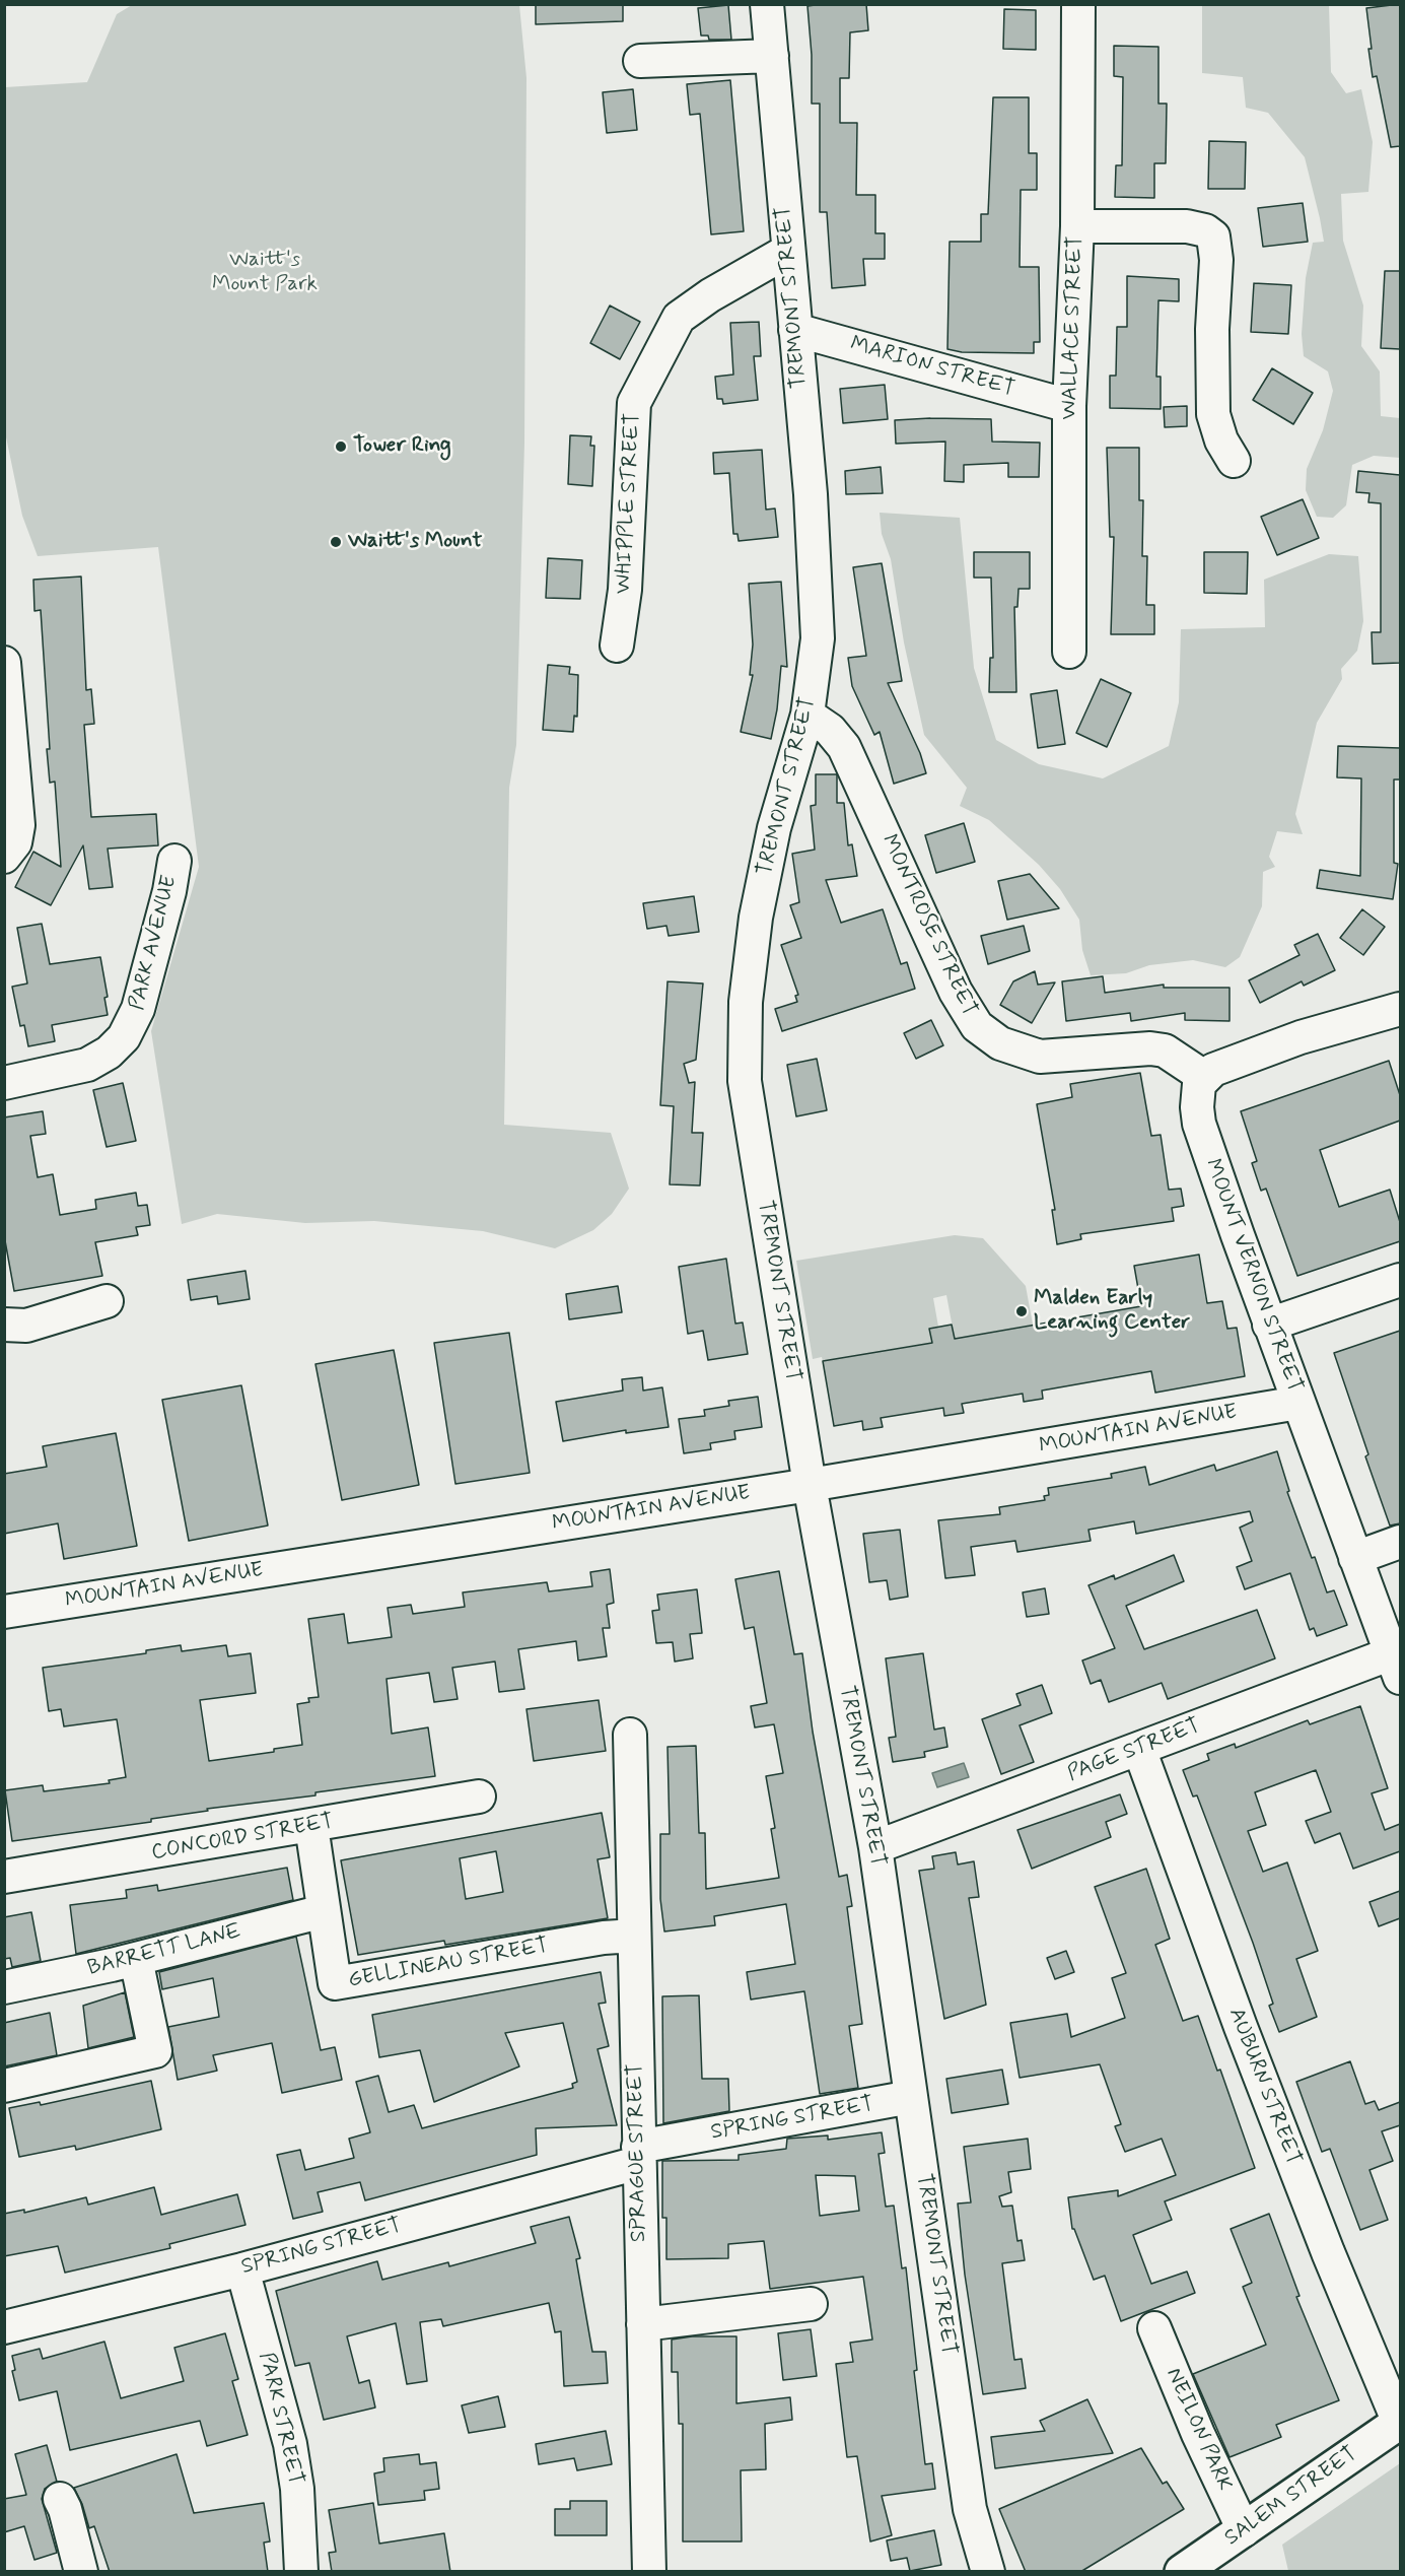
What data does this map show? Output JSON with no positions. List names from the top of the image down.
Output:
{
  "streets": {
    "main road": ["SALEM STREET"],
    "street": [
      "TREMONT STREET",
      "WALLACE STREET",
      "MARION STREET",
      "WHIPPLE STREET",
      "MONTROSE STREET",
      "PARK AVENUE",
      "MOUNT VERNON STREET",
      "MOUNTAIN AVENUE",
      "PAGE STREET",
      "CONCORD STREET",
      "BARRETT LANE",
      "GELLINEAU STREET",
      "AUBURN STREET",
      "SPRING STREET",
      "SPRAGUE STREET",
      "PARK STREET",
      "NEILON PARK"
    ]
  },
  "crossings": [
    ["TREMONT STREET", "MARION STREET"],
    ["TREMONT STREET", "WHIPPLE STREET"],
    ["TREMONT STREET", "MONTROSE STREET"],
    ["TREMONT STREET", "MOUNTAIN AVENUE"],
    ["TREMONT STREET", "PAGE STREET"],
    ["TREMONT STREET", "SPRING STREET"],
    ["WALLACE STREET", "MARION STREET"],
    ["MONTROSE STREET", "MOUNT VERNON STREET"],
    ["MOUNT VERNON STREET", "MOUNTAIN AVENUE"],
    ["MOUNT VERNON STREET", "PAGE STREET"],
    ["PAGE STREET", "AUBURN STREET"],
    ["BARRETT LANE", "GELLINEAU STREET"],
    ["GELLINEAU STREET", "SPRAGUE STREET"],
    ["AUBURN STREET", "SALEM STREET"],
    ["SPRING STREET", "SPRAGUE STREET"],
    ["SPRING STREET", "PARK STREET"],
    ["NEILON PARK", "SALEM STREET"]
  ],
  "parks": ["Waitt's Mount Park"],
  "places": ["Tower Ring", "Waitt's Mount", "Malden Early Learning Center"]
}
